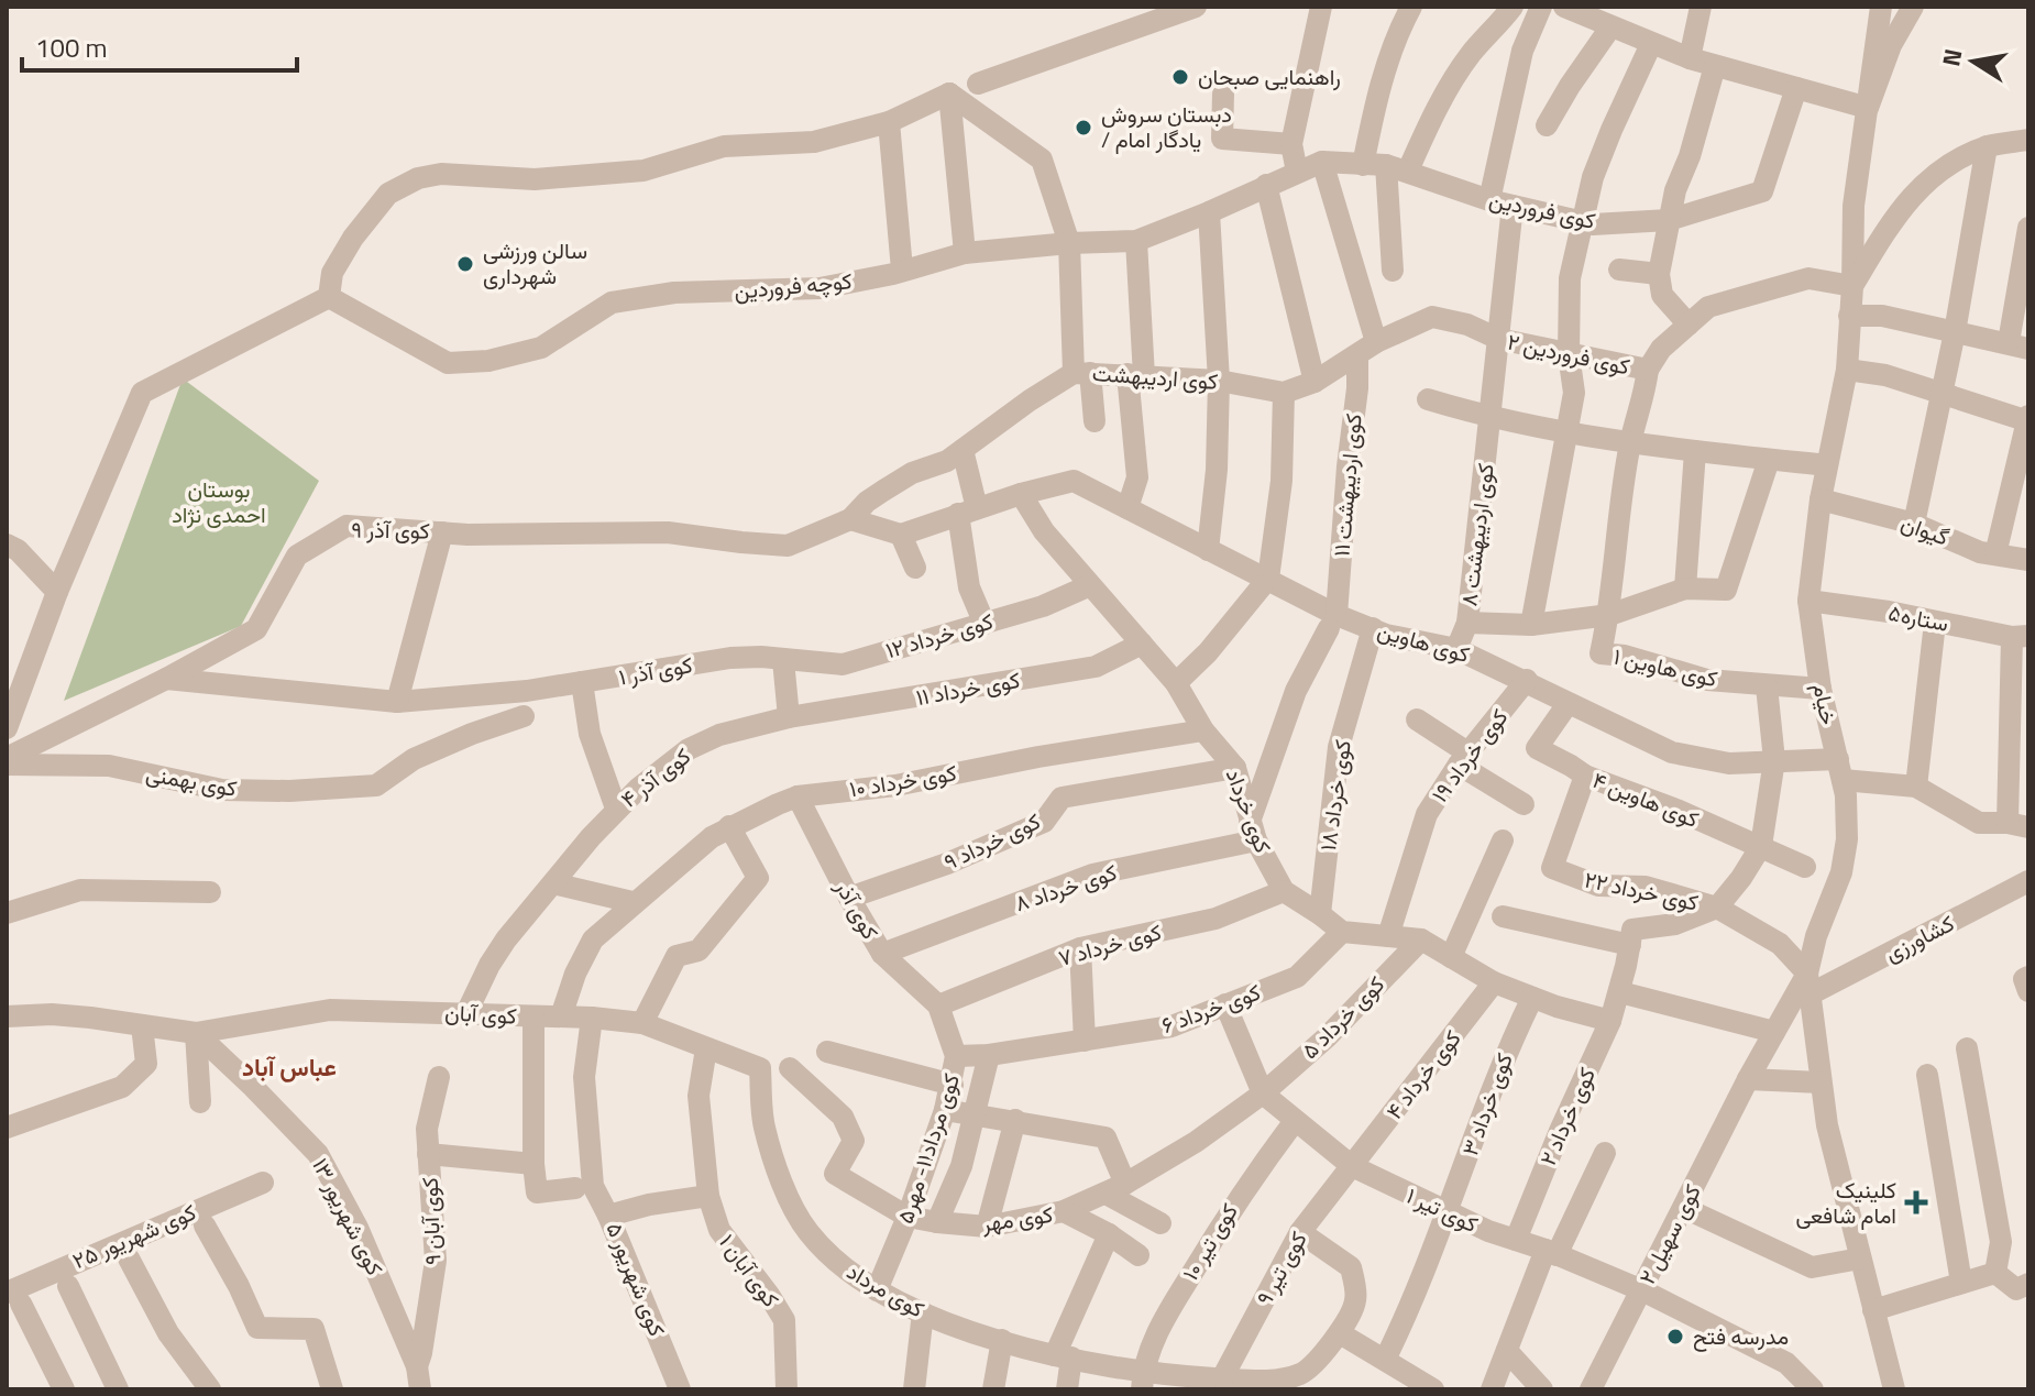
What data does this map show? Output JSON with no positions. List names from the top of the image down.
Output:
{
  "streets": {
    "street": [
      "کوی فروردین",
      "کوچه فروردین",
      "کوی فروردین ۲",
      "کوی اردیبهشت",
      "کوی اردیبهشت ۱۱",
      "کوی آذر ۹",
      "گیوان",
      "کوی اردیبهشت ۸",
      "ستاره۵",
      "کوی خرداد ۱۲",
      "کوی هاوین",
      "کوی هاوین ۱",
      "کوی آذر ۱",
      "کوی خرداد ۱۱",
      "خیام",
      "کوی خرداد ۱۹",
      "کوی آذر ۴",
      "کوی بهمنی",
      "کوی خرداد ۱۰",
      "کوی خرداد ۱۸",
      "کوی هاوین ۴",
      "کوی خرداد",
      "کوی خرداد ۹",
      "کوی خرداد ۸",
      "کوی خرداد ۲۲",
      "کوی آذر",
      "کشاورزی",
      "کوی خرداد ۷",
      "کوی خرداد ۶",
      "کوی آبان",
      "کوی خرداد ۵",
      "کوی خرداد ۴",
      "کوی خرداد ۳",
      "کوی خرداد ۲",
      "کوی مرداد۱۱- مهر۵",
      "کوی تیر ۱",
      "کوی شهریور ۱۳",
      "کوی مهر",
      "کوی آبان ۹",
      "کوی سهیل ۲",
      "کوی شهریور ۲۵",
      "کوی تیر ۱۰",
      "کوی تیر ۹",
      "کوی آبان ۱",
      "کوی شهریور ۵",
      "کوی مرداد"
    ]
  },
  "crossings": [
    ["کوی فروردین", "کوچه فروردین"],
    ["کوی فروردین", "کوی اردیبهشت ۱۱"],
    ["کوی فروردین", "کوی اردیبهشت ۸"],
    ["کوچه فروردین", "کوی اردیبهشت ۱۱"],
    ["کوی فروردین ۲", "کوی اردیبهشت ۱۱"],
    ["کوی فروردین ۲", "کوی اردیبهشت ۸"],
    ["کوی فروردین ۲", "خیام"],
    ["کوی اردیبهشت", "کوی آذر ۹"],
    ["کوی اردیبهشت ۱۱", "کوی هاوین"],
    ["کوی آذر ۹", "کوی آذر ۱"],
    ["گیوان", "خیام"],
    ["کوی اردیبهشت ۸", "کوی هاوین"],
    ["ستاره۵", "خیام"],
    ["کوی خرداد ۱۲", "کوی آذر ۱"],
    ["کوی خرداد ۱۲", "کوی خرداد"],
    ["کوی هاوین", "خیام"],
    ["کوی هاوین", "کوی خرداد ۱۹"],
    ["کوی هاوین", "کوی خرداد ۱۸"],
    ["کوی هاوین", "کوی هاوین ۴"],
    ["کوی هاوین", "کوی خرداد"],
    ["کوی هاوین ۱", "خیام"],
    ["کوی خرداد ۱۱", "کوی آذر ۴"],
    ["کوی خرداد ۱۱", "کوی خرداد"],
    ["خیام", "کوی خرداد ۲۲"],
    ["خیام", "کشاورزی"],
    ["خیام", "کوی سهیل ۲"],
    ["کوی آذر ۴", "کوی آبان"],
    ["کوی خرداد ۱۰", "کوی خرداد"],
    ["کوی خرداد ۱۰", "کوی آذر"],
    ["کوی خرداد ۱۰", "کوی آبان"],
    ["کوی خرداد ۱۸", "کوی خرداد"],
    ["کوی هاوین ۴", "کوی خرداد ۲۲"],
    ["کوی خرداد", "کوی خرداد ۹"],
    ["کوی خرداد", "کوی خرداد ۸"],
    ["کوی خرداد", "کوی خرداد ۷"],
    ["کوی خرداد", "کوی خرداد ۶"],
    ["کوی خرداد ۹", "کوی آذر"],
    ["کوی خرداد ۸", "کوی آذر"],
    ["کوی خرداد ۲۲", "کشاورزی"],
    ["کوی خرداد ۲۲", "کوی سهیل ۲"],
    ["کوی آذر", "کوی خرداد ۷"],
    ["کوی آذر", "کوی مرداد۱۱- مهر۵"],
    ["کشاورزی", "کوی سهیل ۲"],
    ["کوی خرداد ۷", "کوی مرداد۱۱- مهر۵"],
    ["کوی خرداد ۶", "کوی مرداد۱۱- مهر۵"],
    ["کوی آبان", "کوی شهریور ۱۳"],
    ["کوی آبان", "کوی آبان ۱"],
    ["کوی آبان", "کوی مرداد"],
    ["کوی خرداد ۵", "کوی تیر ۱"],
    ["کوی خرداد ۵", "کوی مهر"],
    ["کوی خرداد ۴", "کوی تیر ۱"],
    ["کوی خرداد ۴", "کوی تیر ۹"],
    ["کوی خرداد ۳", "کوی تیر ۱"],
    ["کوی خرداد ۲", "کوی تیر ۱"],
    ["کوی مرداد۱۱- مهر۵", "کوی مهر"],
    ["کوی مرداد۱۱- مهر۵", "کوی مرداد"],
    ["کوی تیر ۱", "کوی مهر"],
    ["کوی تیر ۱", "کوی سهیل ۲"],
    ["کوی تیر ۱", "کوی تیر ۱۰"],
    ["کوی تیر ۱", "کوی تیر ۹"],
    ["کوی شهریور ۱۳", "کوی آبان ۹"],
    ["کوی تیر ۱۰", "کوی مرداد"],
    ["کوی تیر ۹", "کوی مرداد"],
    ["کوی آبان ۱", "کوی شهریور ۵"]
  ],
  "districts": ["عباس آباد"],
  "parks": ["بوستان احمدی نژاد"],
  "places": {
    "other": [
      "راهنمایی صبحان",
      "دبستان سروش / یادگار امام",
      "سالن ورزشی شهرداری",
      "مدرسه فتح"
    ],
    "health": ["کلینیک امام شافعی"]
  },
  "scale_bar": "100 m",
  "north": "left"
}
